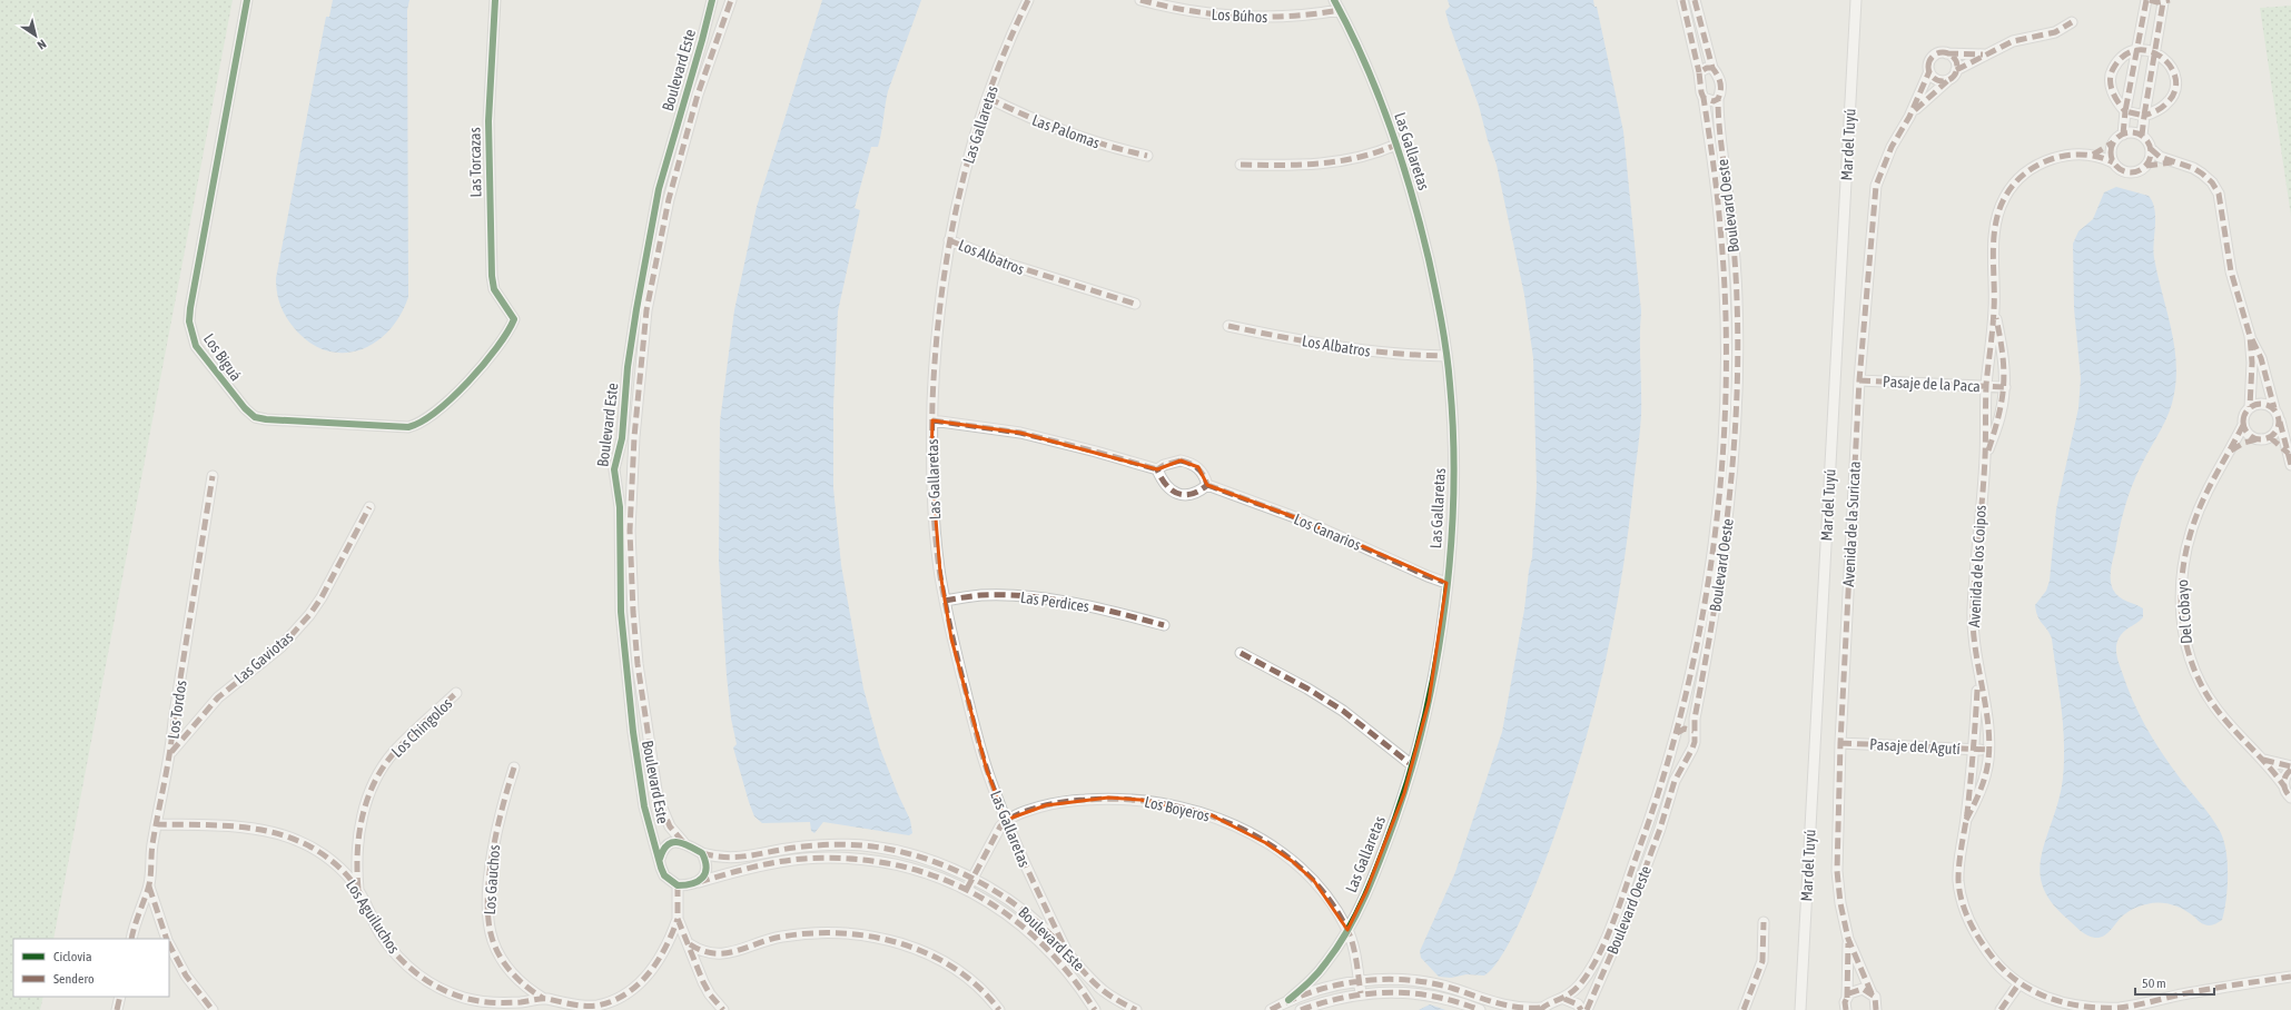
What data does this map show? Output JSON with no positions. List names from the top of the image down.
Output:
{
  "streets": {
    "street": [
      "Los Búhos",
      "Boulevard Este",
      "Las Gallaretas",
      "Las Palomas",
      "Mar del Tuyú",
      "Las Torcazas",
      "Boulevard Oeste",
      "Los Albatros",
      "Los Biguá",
      "Pasaje de la Paca",
      "Avenida de la Suricata",
      "Los Canarios",
      "Avenida de los Coipos",
      "Las Perdices",
      "Del Cobayo",
      "Las Gaviotas",
      "Los Tordos",
      "Los Chingolos",
      "Pasaje del Agutí",
      "Los Boyeros",
      "Los Gauchos",
      "Los Aguiluchos"
    ]
  },
  "crossings": [
    ["Los Búhos", "Las Gallaretas"],
    ["Boulevard Este", "Las Gallaretas"],
    ["Las Gallaretas", "Las Palomas"],
    ["Las Gallaretas", "Los Albatros"],
    ["Las Gallaretas", "Los Canarios"],
    ["Las Gallaretas", "Las Perdices"],
    ["Las Gallaretas", "Los Boyeros"],
    ["Las Torcazas", "Los Biguá"],
    ["Pasaje de la Paca", "Avenida de la Suricata"],
    ["Pasaje de la Paca", "Avenida de los Coipos"],
    ["Avenida de la Suricata", "Pasaje del Agutí"],
    ["Avenida de los Coipos", "Pasaje del Agutí"],
    ["Las Gaviotas", "Los Tordos"],
    ["Los Tordos", "Los Aguiluchos"],
    ["Los Chingolos", "Los Aguiluchos"],
    ["Los Gauchos", "Los Aguiluchos"]
  ],
  "legend": ["Ciclovía", "Sendero"],
  "scale_bar": "50 m",
  "north": "bottom right"
}
